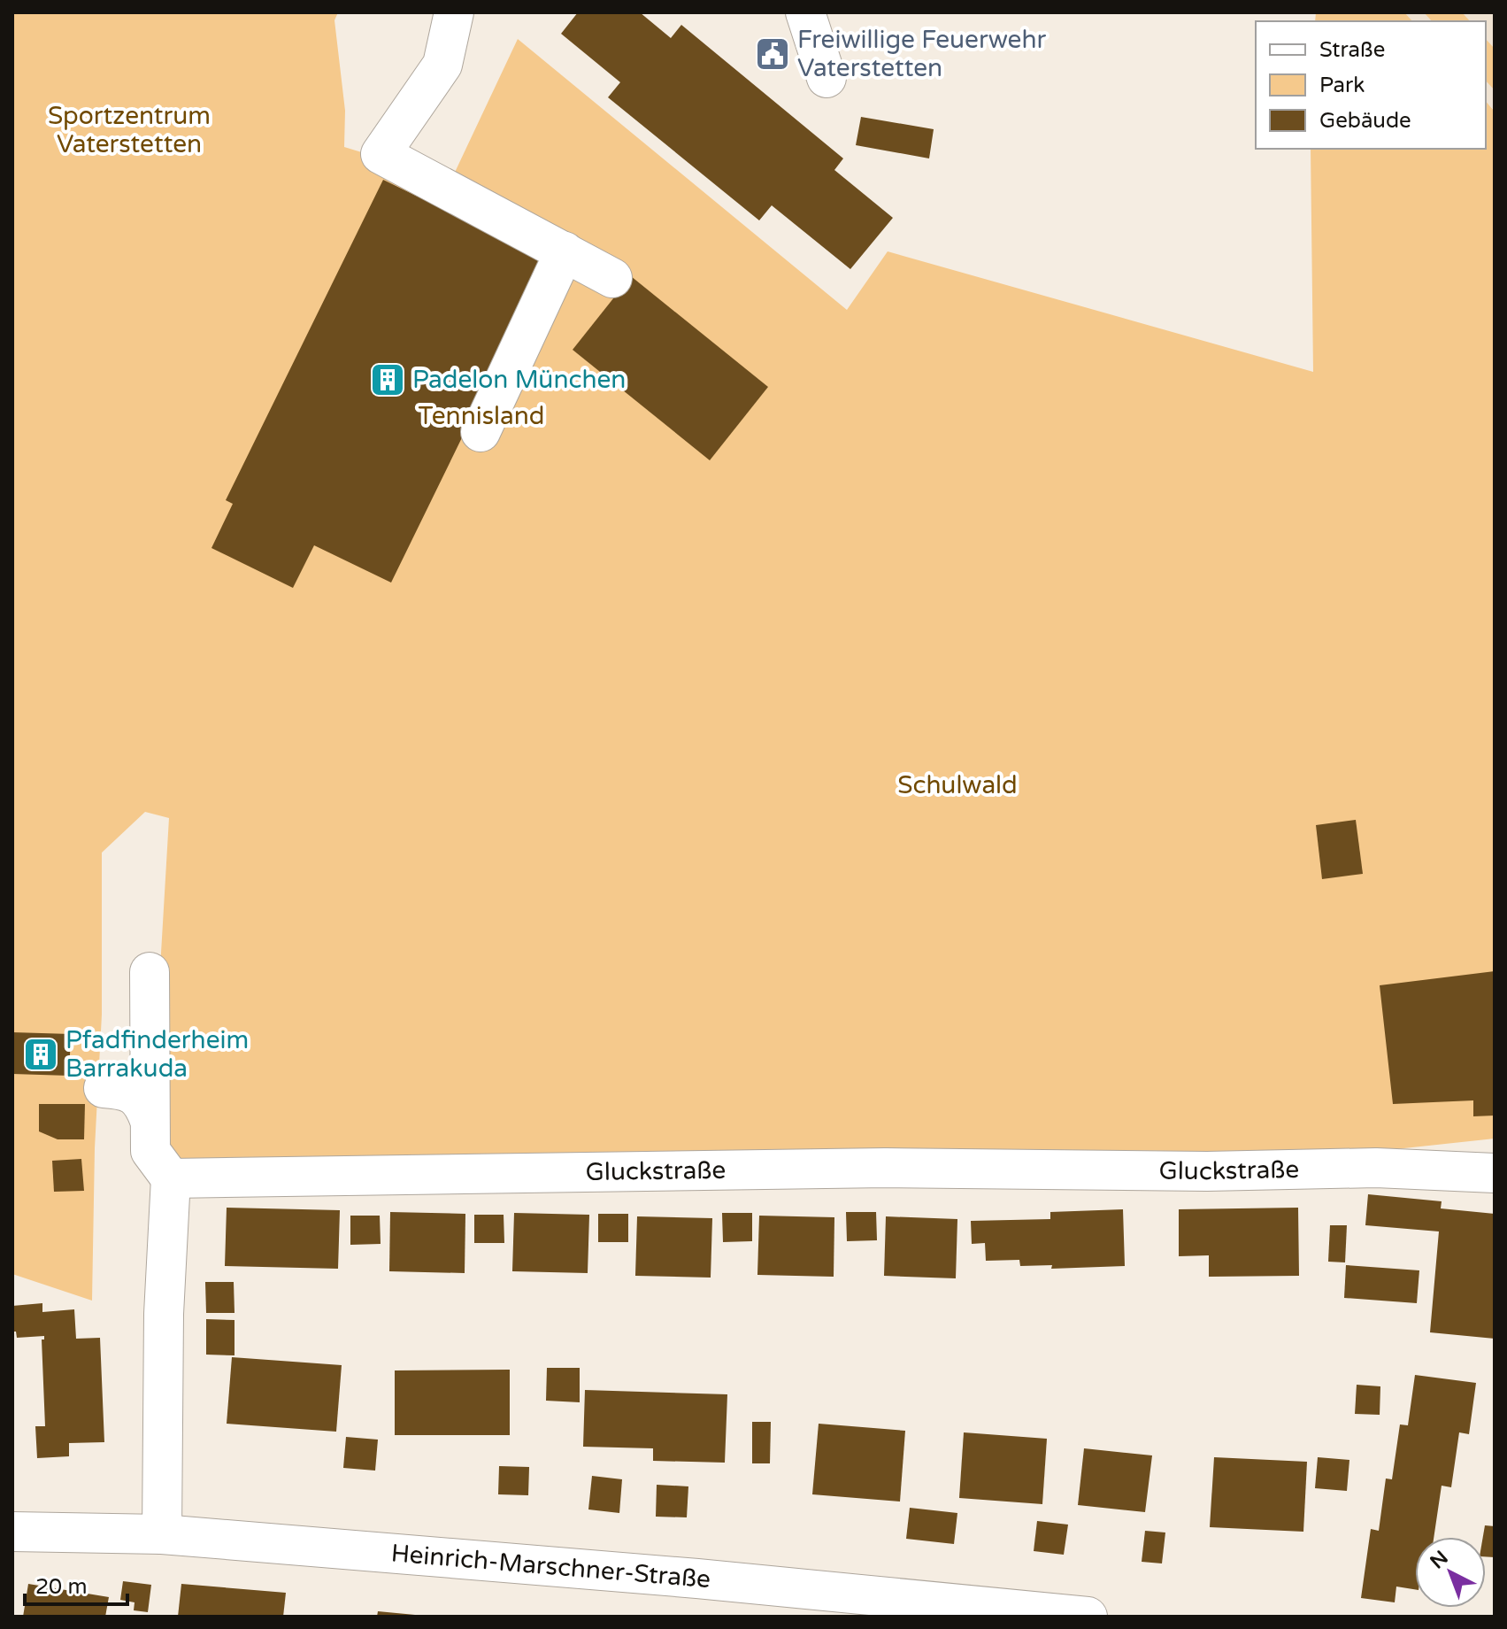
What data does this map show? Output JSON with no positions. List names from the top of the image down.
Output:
{
  "streets": {
    "street": ["Gluckstraße", "Heinrich-Marschner-Straße"]
  },
  "parks": ["Sportzentrum Vaterstetten", "Tennisland", "Schulwald"],
  "places": {
    "public building": ["Freiwillige Feuerwehr Vaterstetten"],
    "building": ["Padelon München", "Pfadfinderheim Barrakuda"]
  },
  "legend": ["Straße", "Park", "Gebäude"],
  "scale_bar": "20 m",
  "north": "top left"
}
